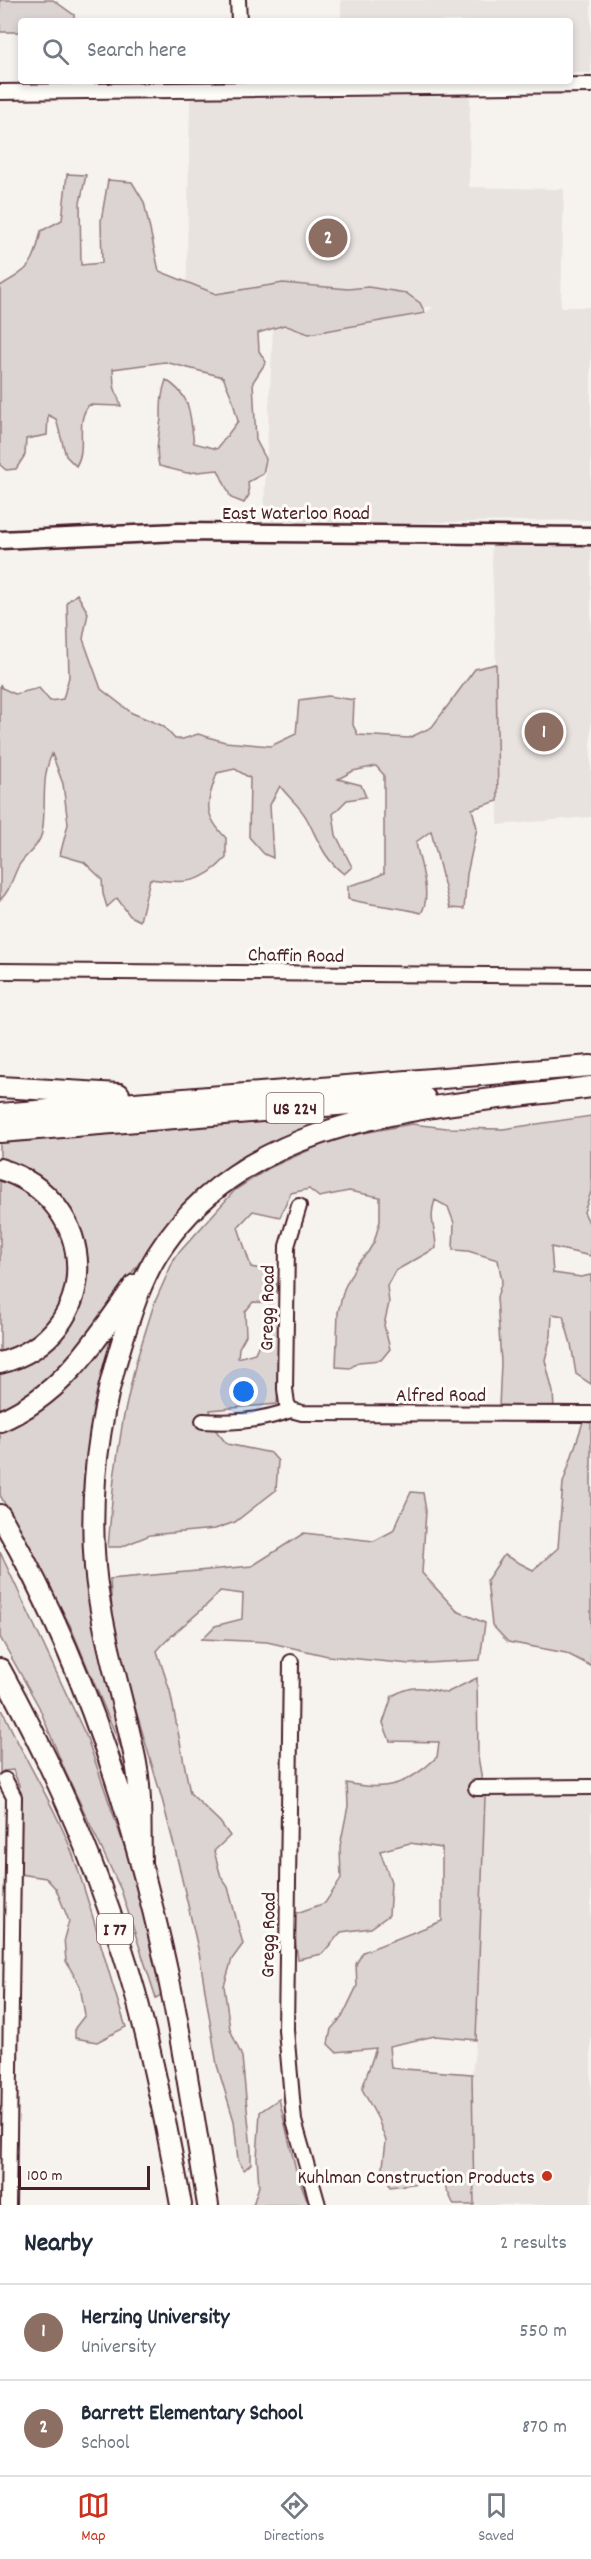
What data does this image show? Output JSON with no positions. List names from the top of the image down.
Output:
{
  "streets": {
    "highway": ["US 224", "I 77"],
    "main road": ["East Waterloo Road"],
    "street": ["Chaffin Road", "Gregg Road", "Alfred Road"]
  },
  "crossings": [
    ["Gregg Road", "Alfred Road"]
  ],
  "places": ["Kuhlman Construction Products"],
  "scale_bar": "100 m",
  "page": {
    "search": "Search here",
    "pins": ["2", "1"],
    "scale": "100 m",
    "heading": ["Nearby", "2 results"],
    "list": [
      {
        "mark": "1",
        "name": "Herzing University",
        "note": "University",
        "value": "550 m"
      },
      {
        "mark": "2",
        "name": "Barrett Elementary School",
        "note": "School",
        "value": "870 m"
      }
    ],
    "nav": ["Map", "Directions", "Saved"]
  }
}
